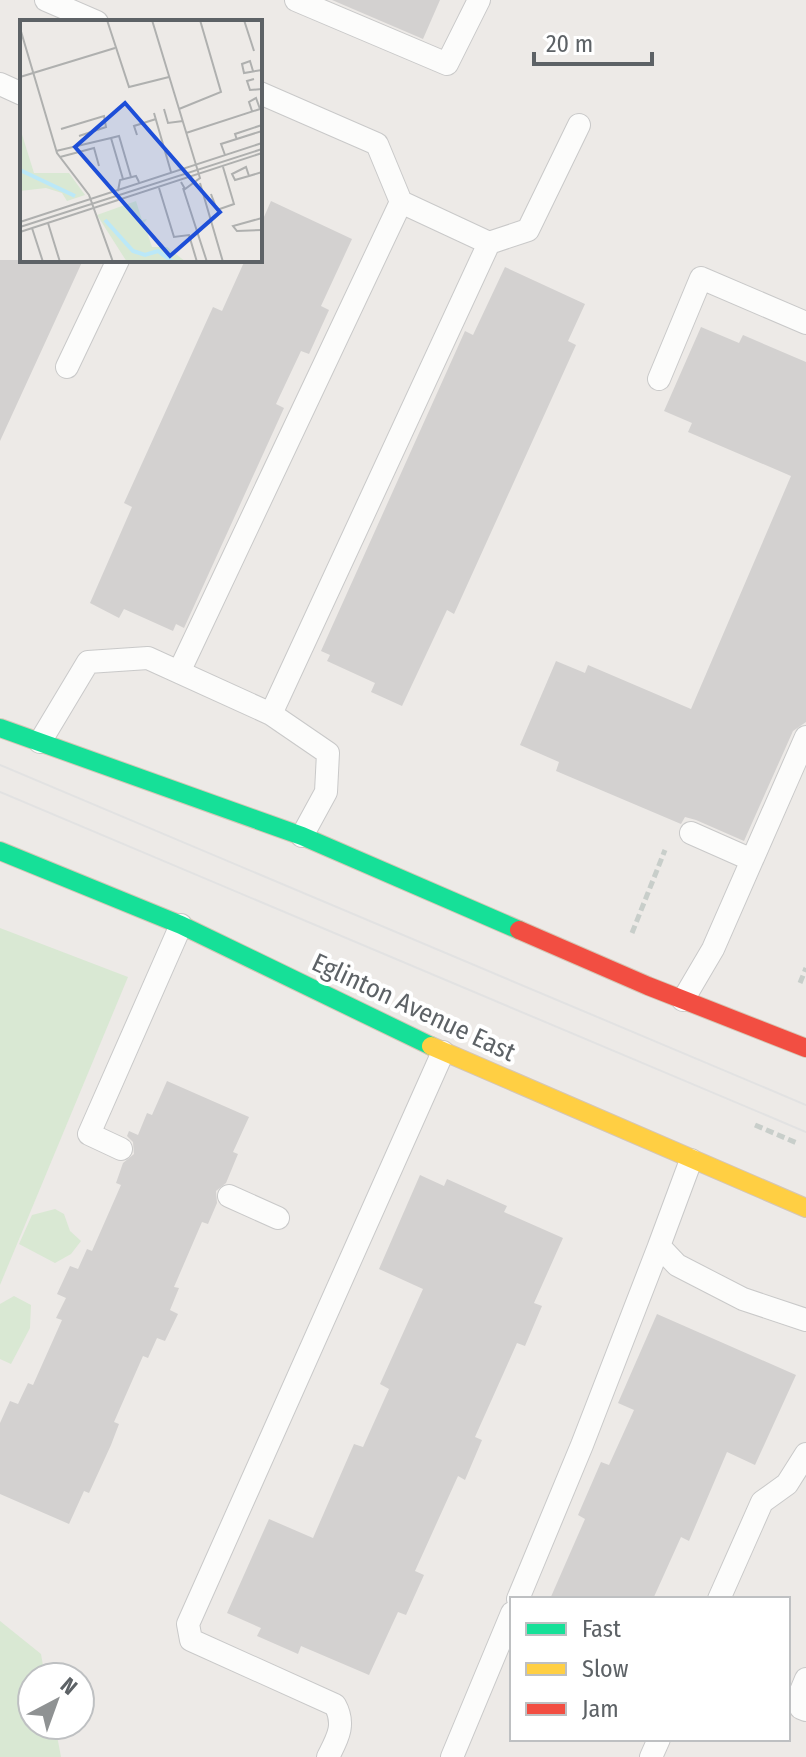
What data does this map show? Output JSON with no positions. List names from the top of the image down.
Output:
{
  "streets": {
    "main road": ["Eglinton Avenue East"]
  },
  "legend": ["Fast", "Slow", "Jam"],
  "scale_bar": "20 m",
  "north": "top right"
}
